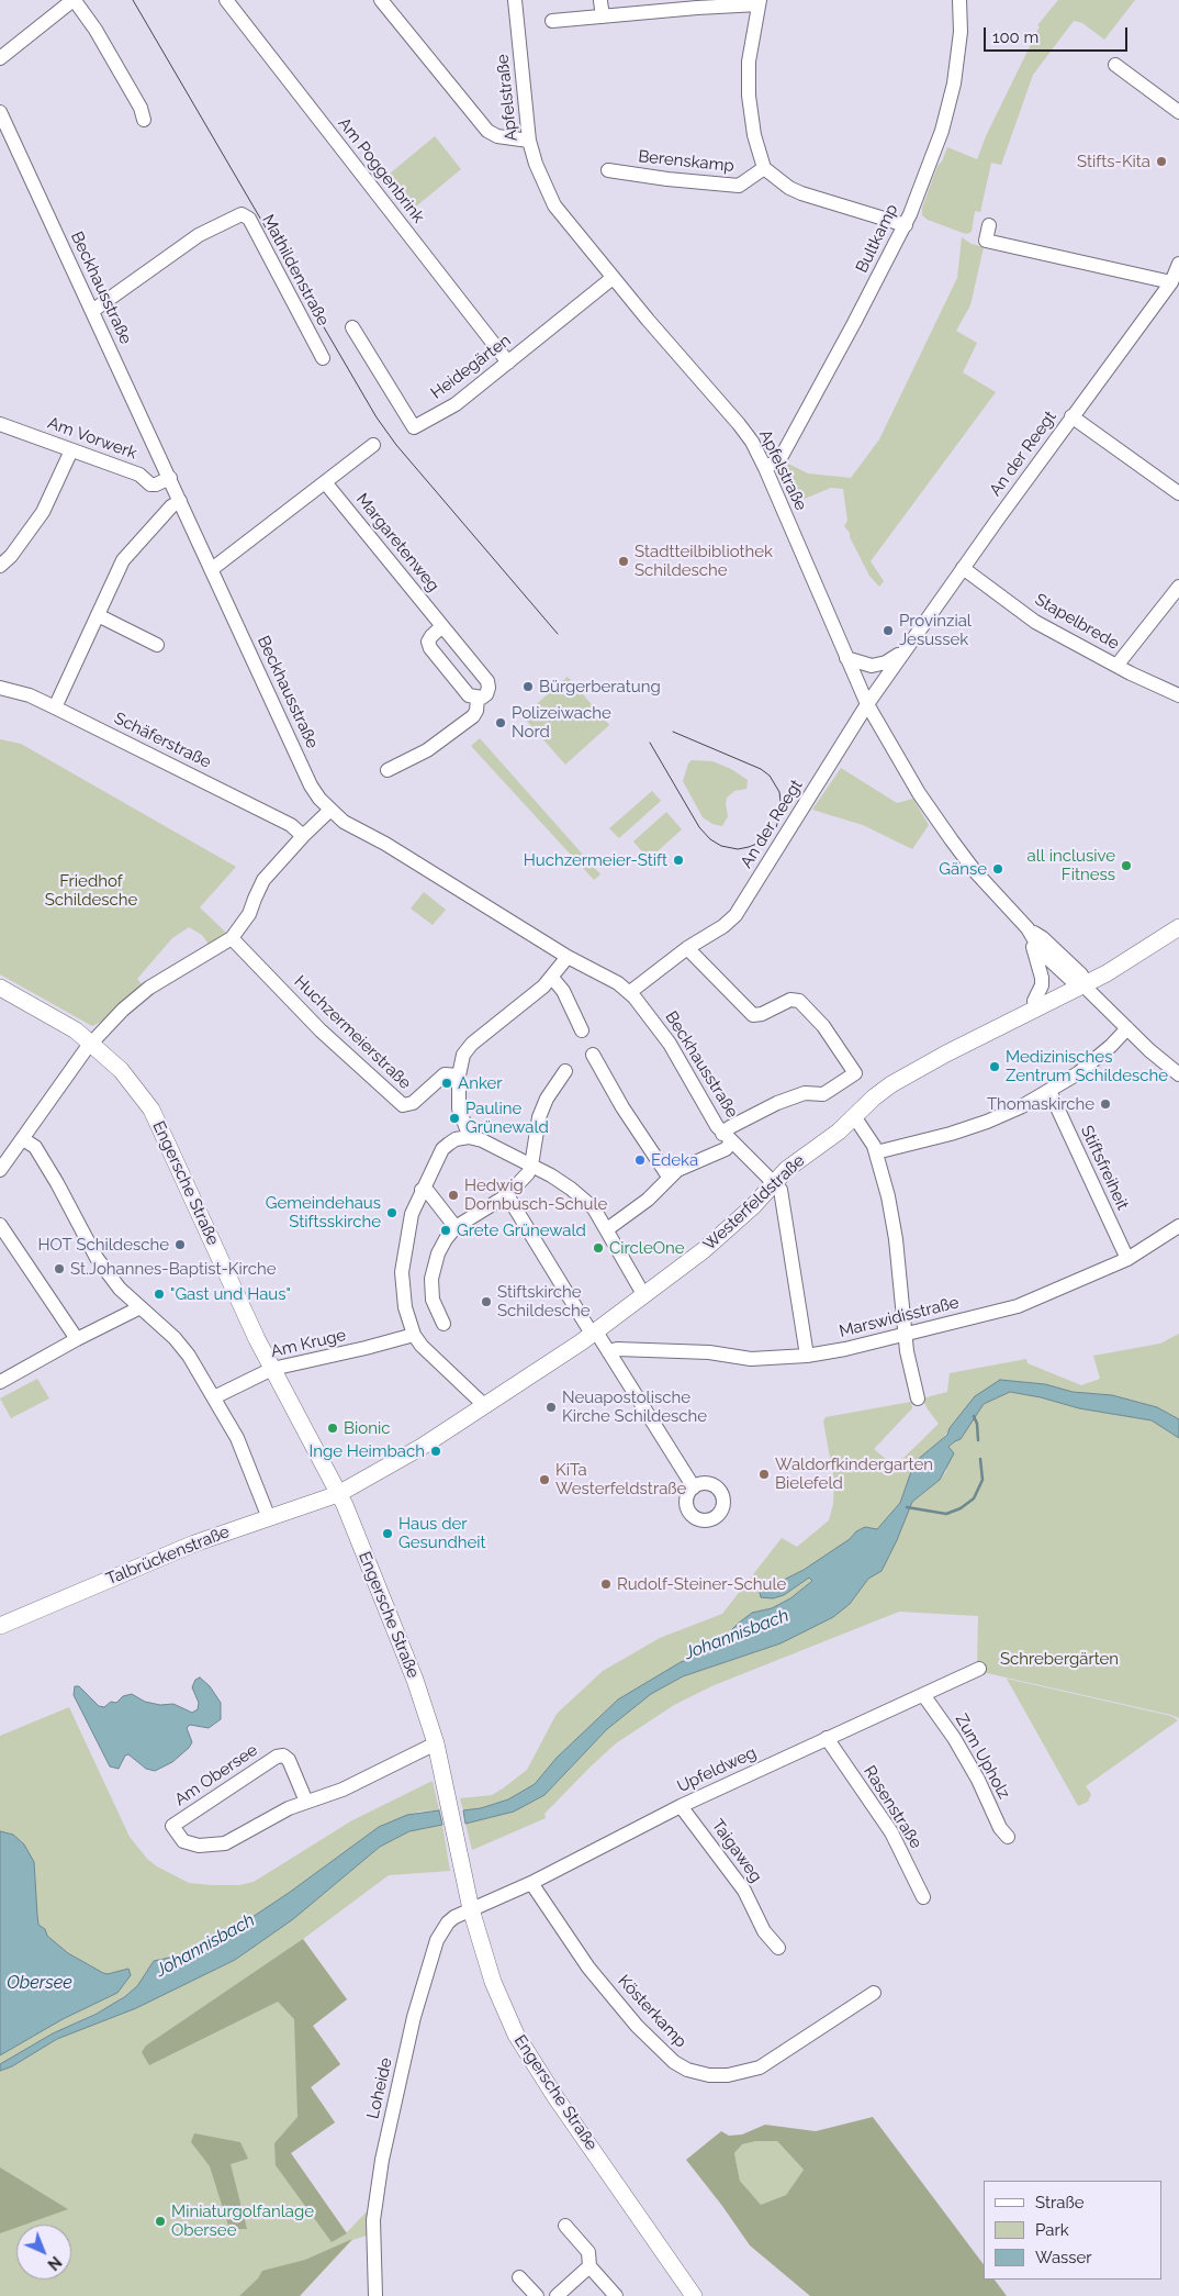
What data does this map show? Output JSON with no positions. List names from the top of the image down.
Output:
{
  "streets": {
    "main road": ["Engersche Straße", "Westerfeldstraße", "Talbrückenstraße"],
    "street": [
      "Apfelstraße",
      "Berenskamp",
      "Am Poggenbrink",
      "Bultkamp",
      "Mathildenstraße",
      "Beckhausstraße",
      "Heidegärten",
      "Am Vorwerk",
      "An der Reegt",
      "Margaretenweg",
      "Stapelbrede",
      "Schäferstraße",
      "Huchzermeierstraße",
      "Stiftsfreiheit",
      "Marswidisstraße",
      "Am Kruge",
      "Zum Upholz",
      "Upfeldweg",
      "Am Obersee",
      "Rasenstraße",
      "Taigaweg",
      "Kösterkamp",
      "Loheide"
    ]
  },
  "crossings": [
    ["Apfelstraße", "Bultkamp"],
    ["Apfelstraße", "Heidegärten"],
    ["Apfelstraße", "An der Reegt"],
    ["Apfelstraße", "Westerfeldstraße"],
    ["Am Poggenbrink", "Heidegärten"],
    ["Mathildenstraße", "Beckhausstraße"],
    ["Beckhausstraße", "Am Vorwerk"],
    ["Beckhausstraße", "An der Reegt"],
    ["Beckhausstraße", "Westerfeldstraße"],
    ["An der Reegt", "Stapelbrede"],
    ["Stiftsfreiheit", "Marswidisstraße"],
    ["Engersche Straße", "Westerfeldstraße"],
    ["Engersche Straße", "Am Kruge"],
    ["Engersche Straße", "Talbrückenstraße"],
    ["Engersche Straße", "Upfeldweg"],
    ["Engersche Straße", "Am Obersee"],
    ["Engersche Straße", "Loheide"],
    ["Westerfeldstraße", "Talbrückenstraße"],
    ["Zum Upholz", "Upfeldweg"],
    ["Upfeldweg", "Rasenstraße"],
    ["Upfeldweg", "Taigaweg"],
    ["Upfeldweg", "Kösterkamp"],
    ["Upfeldweg", "Loheide"]
  ],
  "water": ["Johannisbach", "Obersee"],
  "parks": ["Friedhof Schildesche", "Schrebergärten"],
  "places": [
    "Stifts-Kita",
    "Stadtteilbibliothek Schildesche",
    "Provinzial Jesussek",
    "Bürgerberatung",
    "Polizeiwache Nord",
    "Huchzermeier-Stift",
    "all inclusive Fitness",
    "Gänse",
    "Medizinisches Zentrum Schildesche",
    "Anker",
    "Thomaskirche",
    "Pauline Grünewald",
    "Edeka",
    "Hedwig Dornbusch-Schule",
    "Gemeindehaus Stiftsskirche",
    "Grete Grünewald",
    "HOT Schildesche",
    "CircleOne",
    "St.Johannes-Baptist-Kirche",
    "\"Gast und Haus\"",
    "Stiftskirche Schildesche",
    "Neuapostolische Kirche Schildesche",
    "Bionic",
    "Inge Heimbach",
    "Waldorfkindergarten Bielefeld",
    "KiTa Westerfeldstraße",
    "Haus der Gesundheit",
    "Rudolf-Steiner-Schule",
    "Miniaturgolfanlage Obersee"
  ],
  "legend": ["Straße", "Park", "Wasser"],
  "scale_bar": "100 m",
  "north": "bottom right"
}
